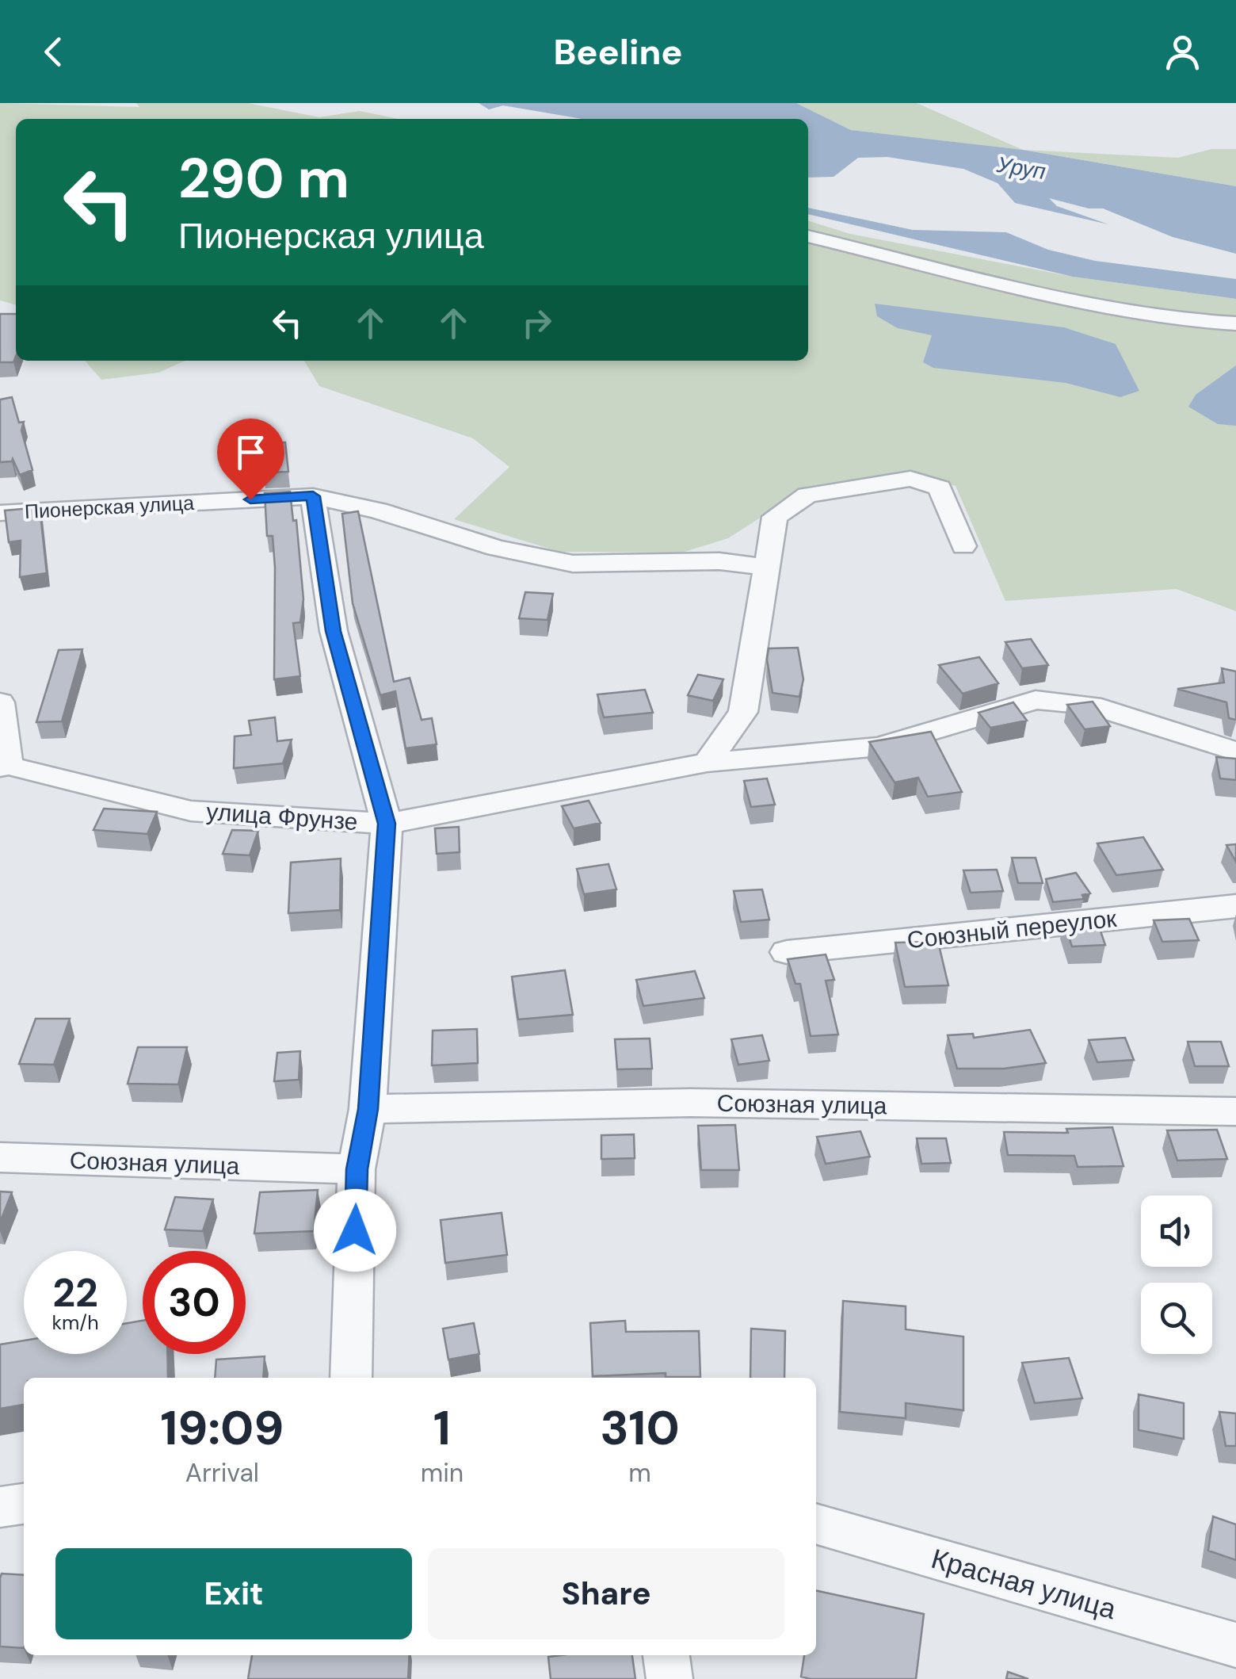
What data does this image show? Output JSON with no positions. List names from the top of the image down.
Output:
{
  "streets": {
    "street": [
      "Пионерская улица",
      "улица Фрунзе",
      "Союзный переулок",
      "Союзная улица",
      "Красная улица"
    ]
  },
  "water": ["Уруп"],
  "page": {
    "header": "Beeline",
    "turn": ["290 m", "Пионерская улица"],
    "speed": "22 km/h",
    "limit": "30",
    "eta": [
      "19:09",
      "Arrival",
      "1",
      "min",
      "310",
      "m"
    ],
    "buttons": ["Exit", "Share"]
  }
}
